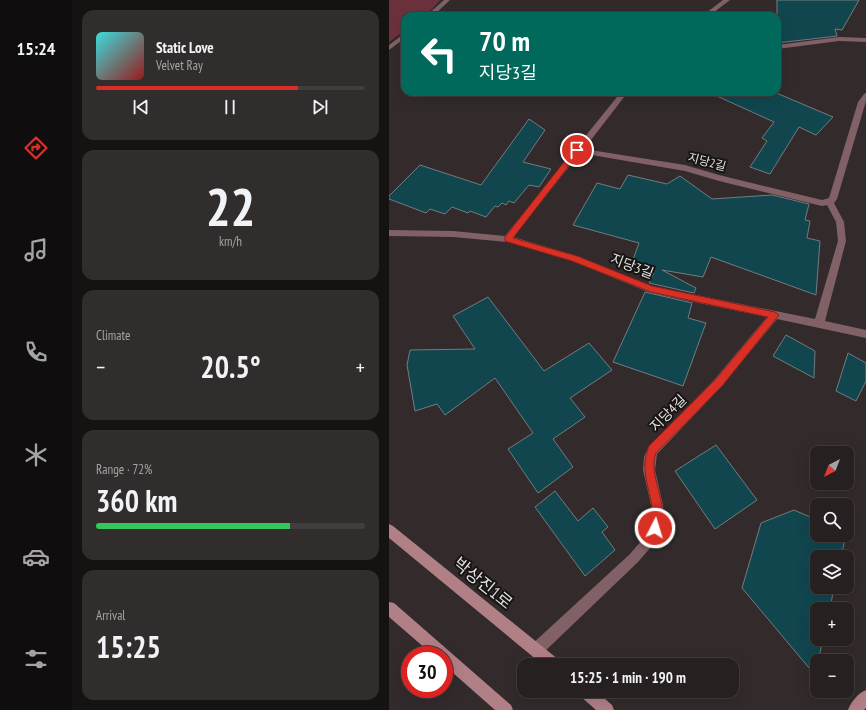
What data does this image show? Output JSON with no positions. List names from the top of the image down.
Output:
{
  "streets": {
    "street": [
      "지당2길",
      "지당3길",
      "지당4길",
      "박상진1로"
    ]
  },
  "crossings": [
    ["지당3길", "지당4길"],
    ["지당4길", "박상진1로"]
  ],
  "north": "bottom left",
  "page": {
    "tabs": "15:24",
    "turn": ["70 m", "지당3길"],
    "song": ["Static Love", "Velvet Ray"],
    "tile": [
      ["22", "km/h"],
      "Climate",
      ["Range · 72%", "360 km"],
      ["Arrival", "15:25"]
    ],
    "heat": ["−", "20.5°", "+"],
    "map_buttons": ["+", "−"],
    "limit": "30",
    "trip": "15:25 · 1 min · 190 m"
  }
}
